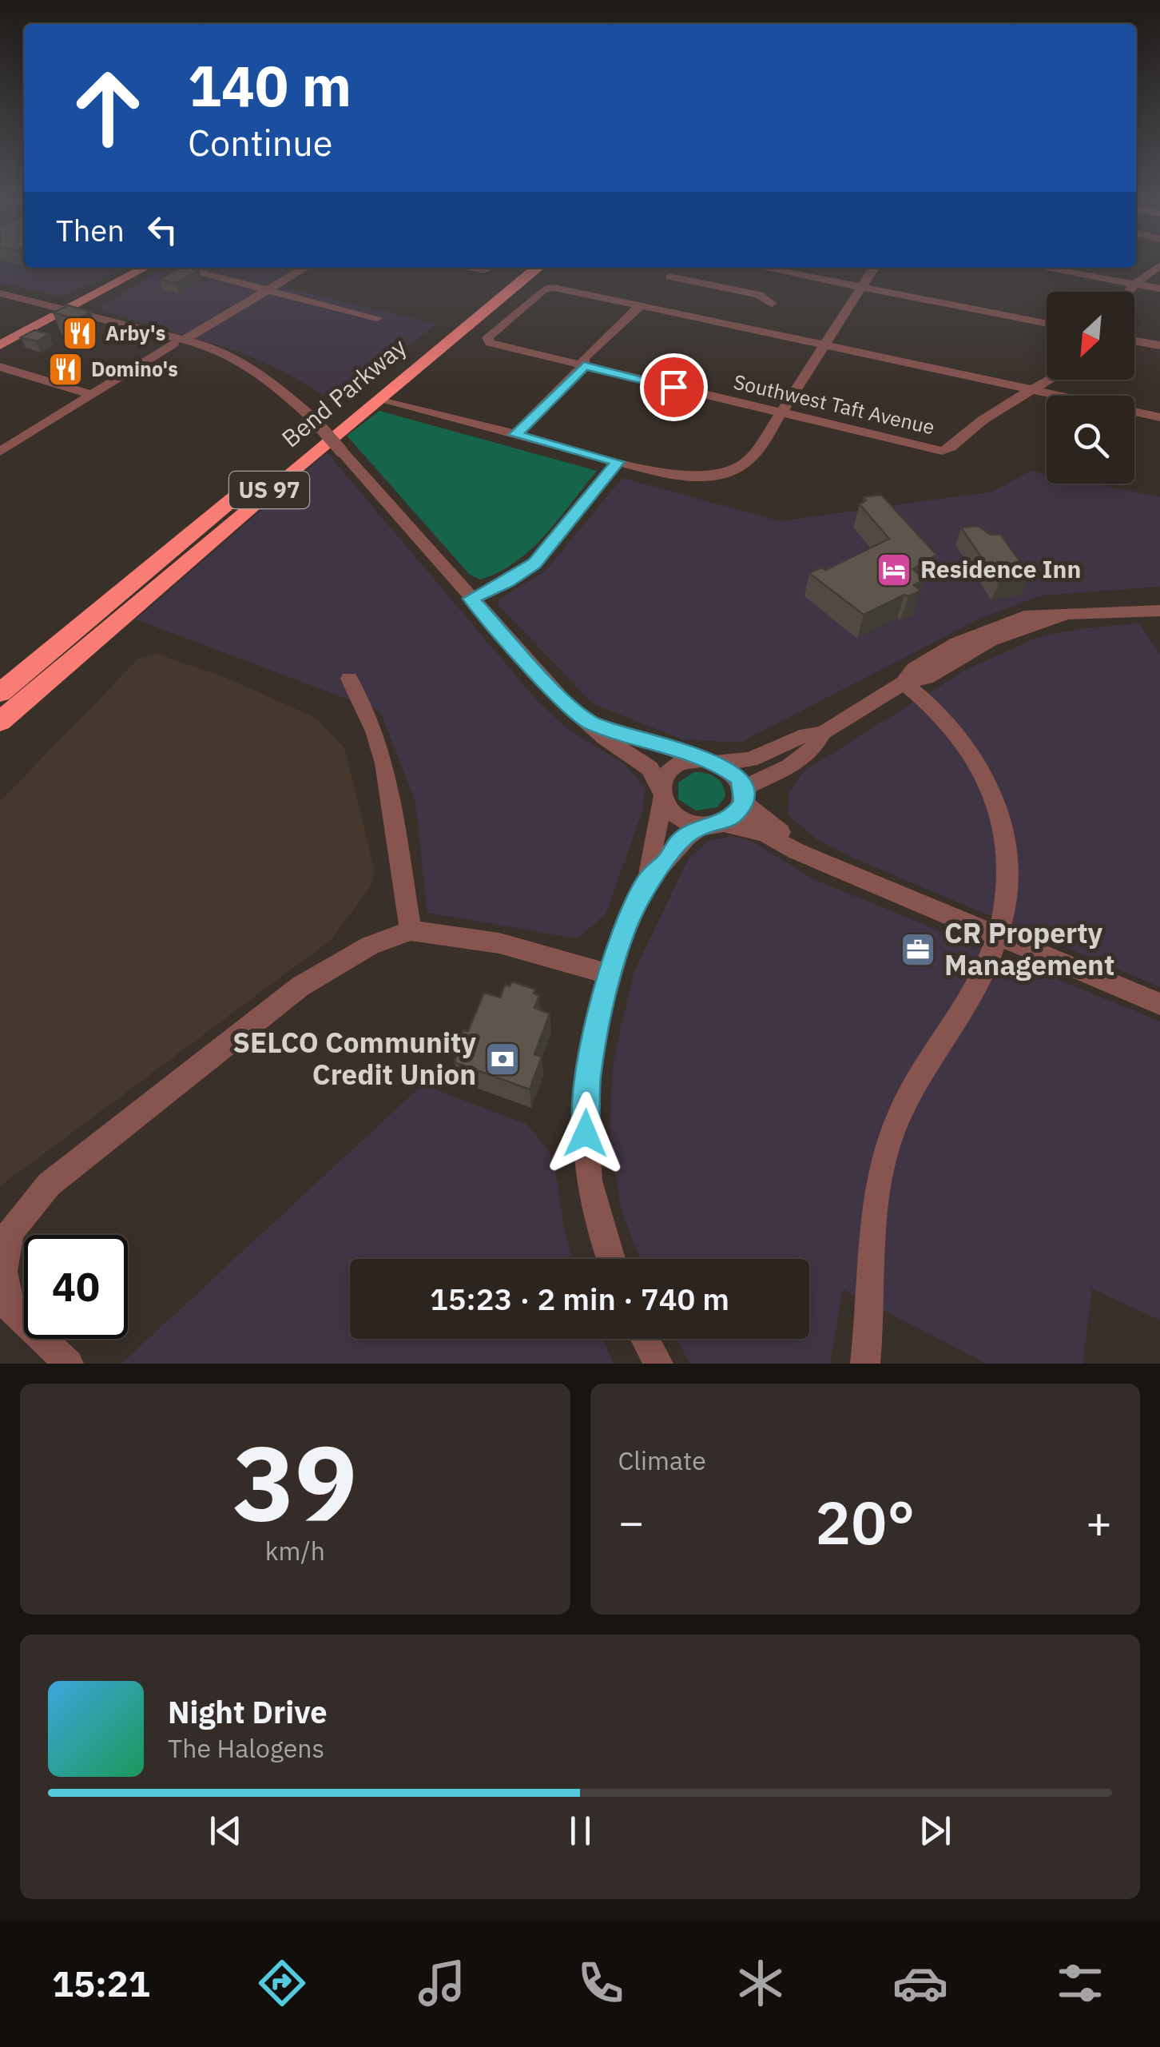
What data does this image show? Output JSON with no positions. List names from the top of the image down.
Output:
{
  "streets": {
    "highway": ["Bend Parkway", "US 97"],
    "street": ["Southwest Taft Avenue"]
  },
  "places": {
    "restaurant": ["Arby's", "Domino's"],
    "hotel": ["Residence Inn"],
    "office": ["CR Property Management"],
    "bank": ["SELCO Community Credit Union"]
  },
  "north": "bottom left",
  "page": {
    "turn": ["140 m", "Continue"],
    "then": "Then",
    "limit": "40",
    "trip": "15:23 · 2 min · 740 m",
    "tile": [
      ["39", "km/h"],
      "Climate"
    ],
    "heat": ["−", "20°", "+"],
    "song": ["Night Drive", "The Halogens"],
    "tabs": "15:21"
  }
}
